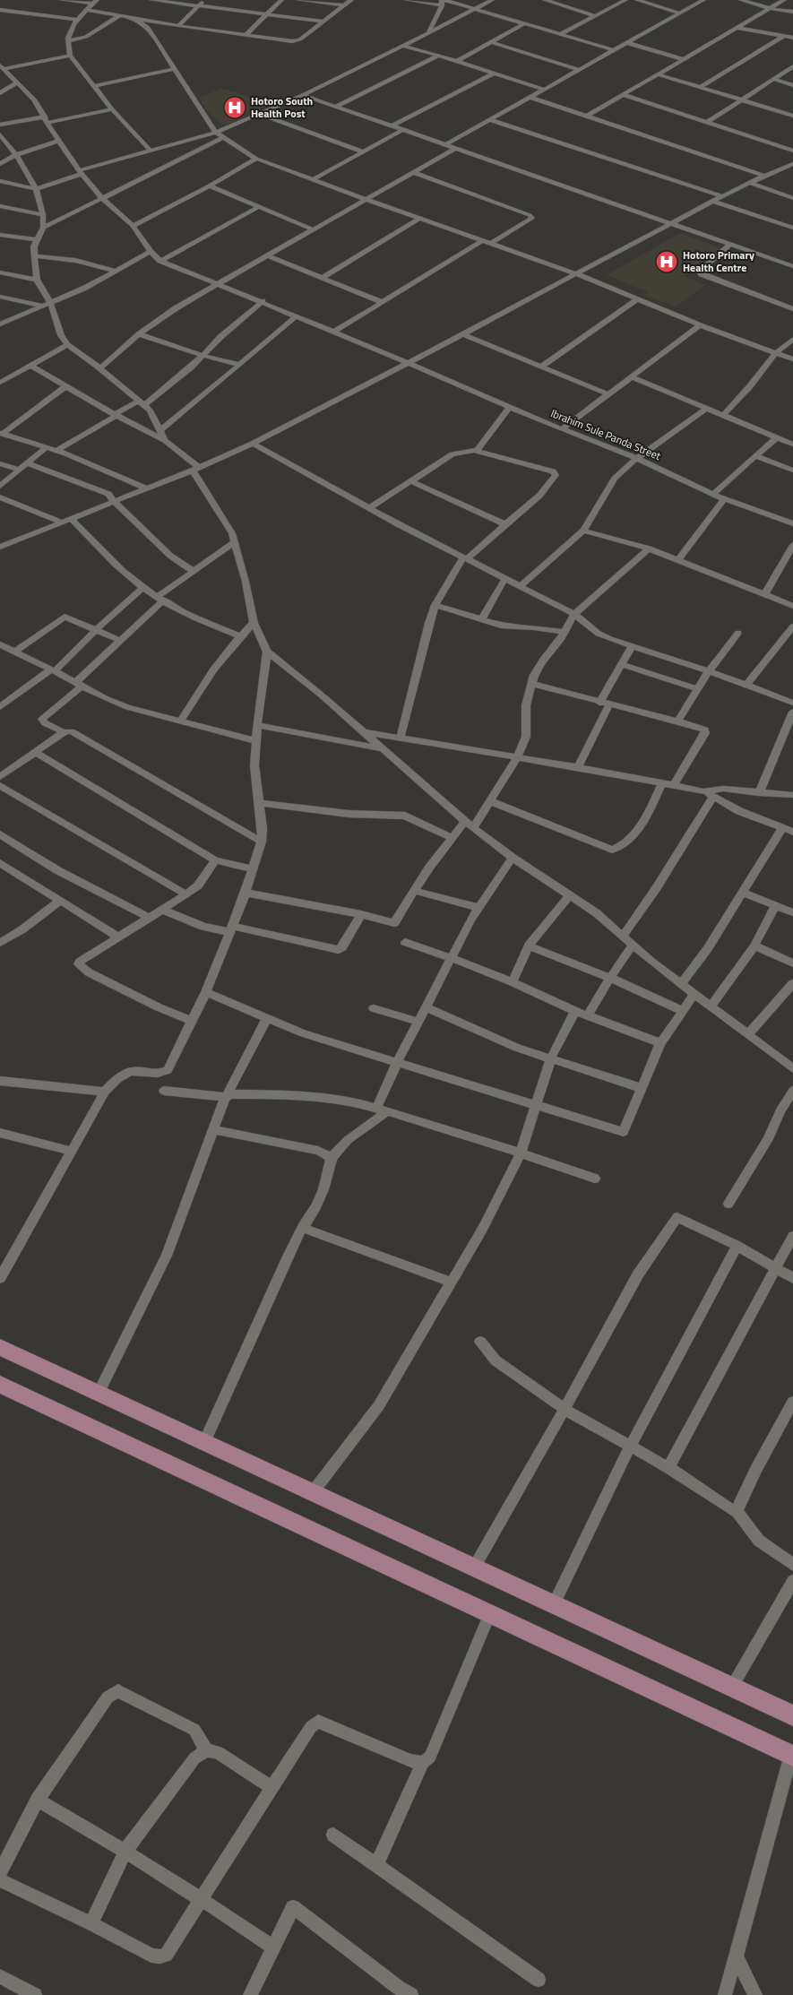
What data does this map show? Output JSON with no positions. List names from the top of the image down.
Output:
{
  "streets": {
    "street": ["Ibrahim Sule Panda Street"]
  },
  "places": {
    "hospital": ["Hotoro South Health Post", "Hotoro Primary Health Centre"]
  }
}
